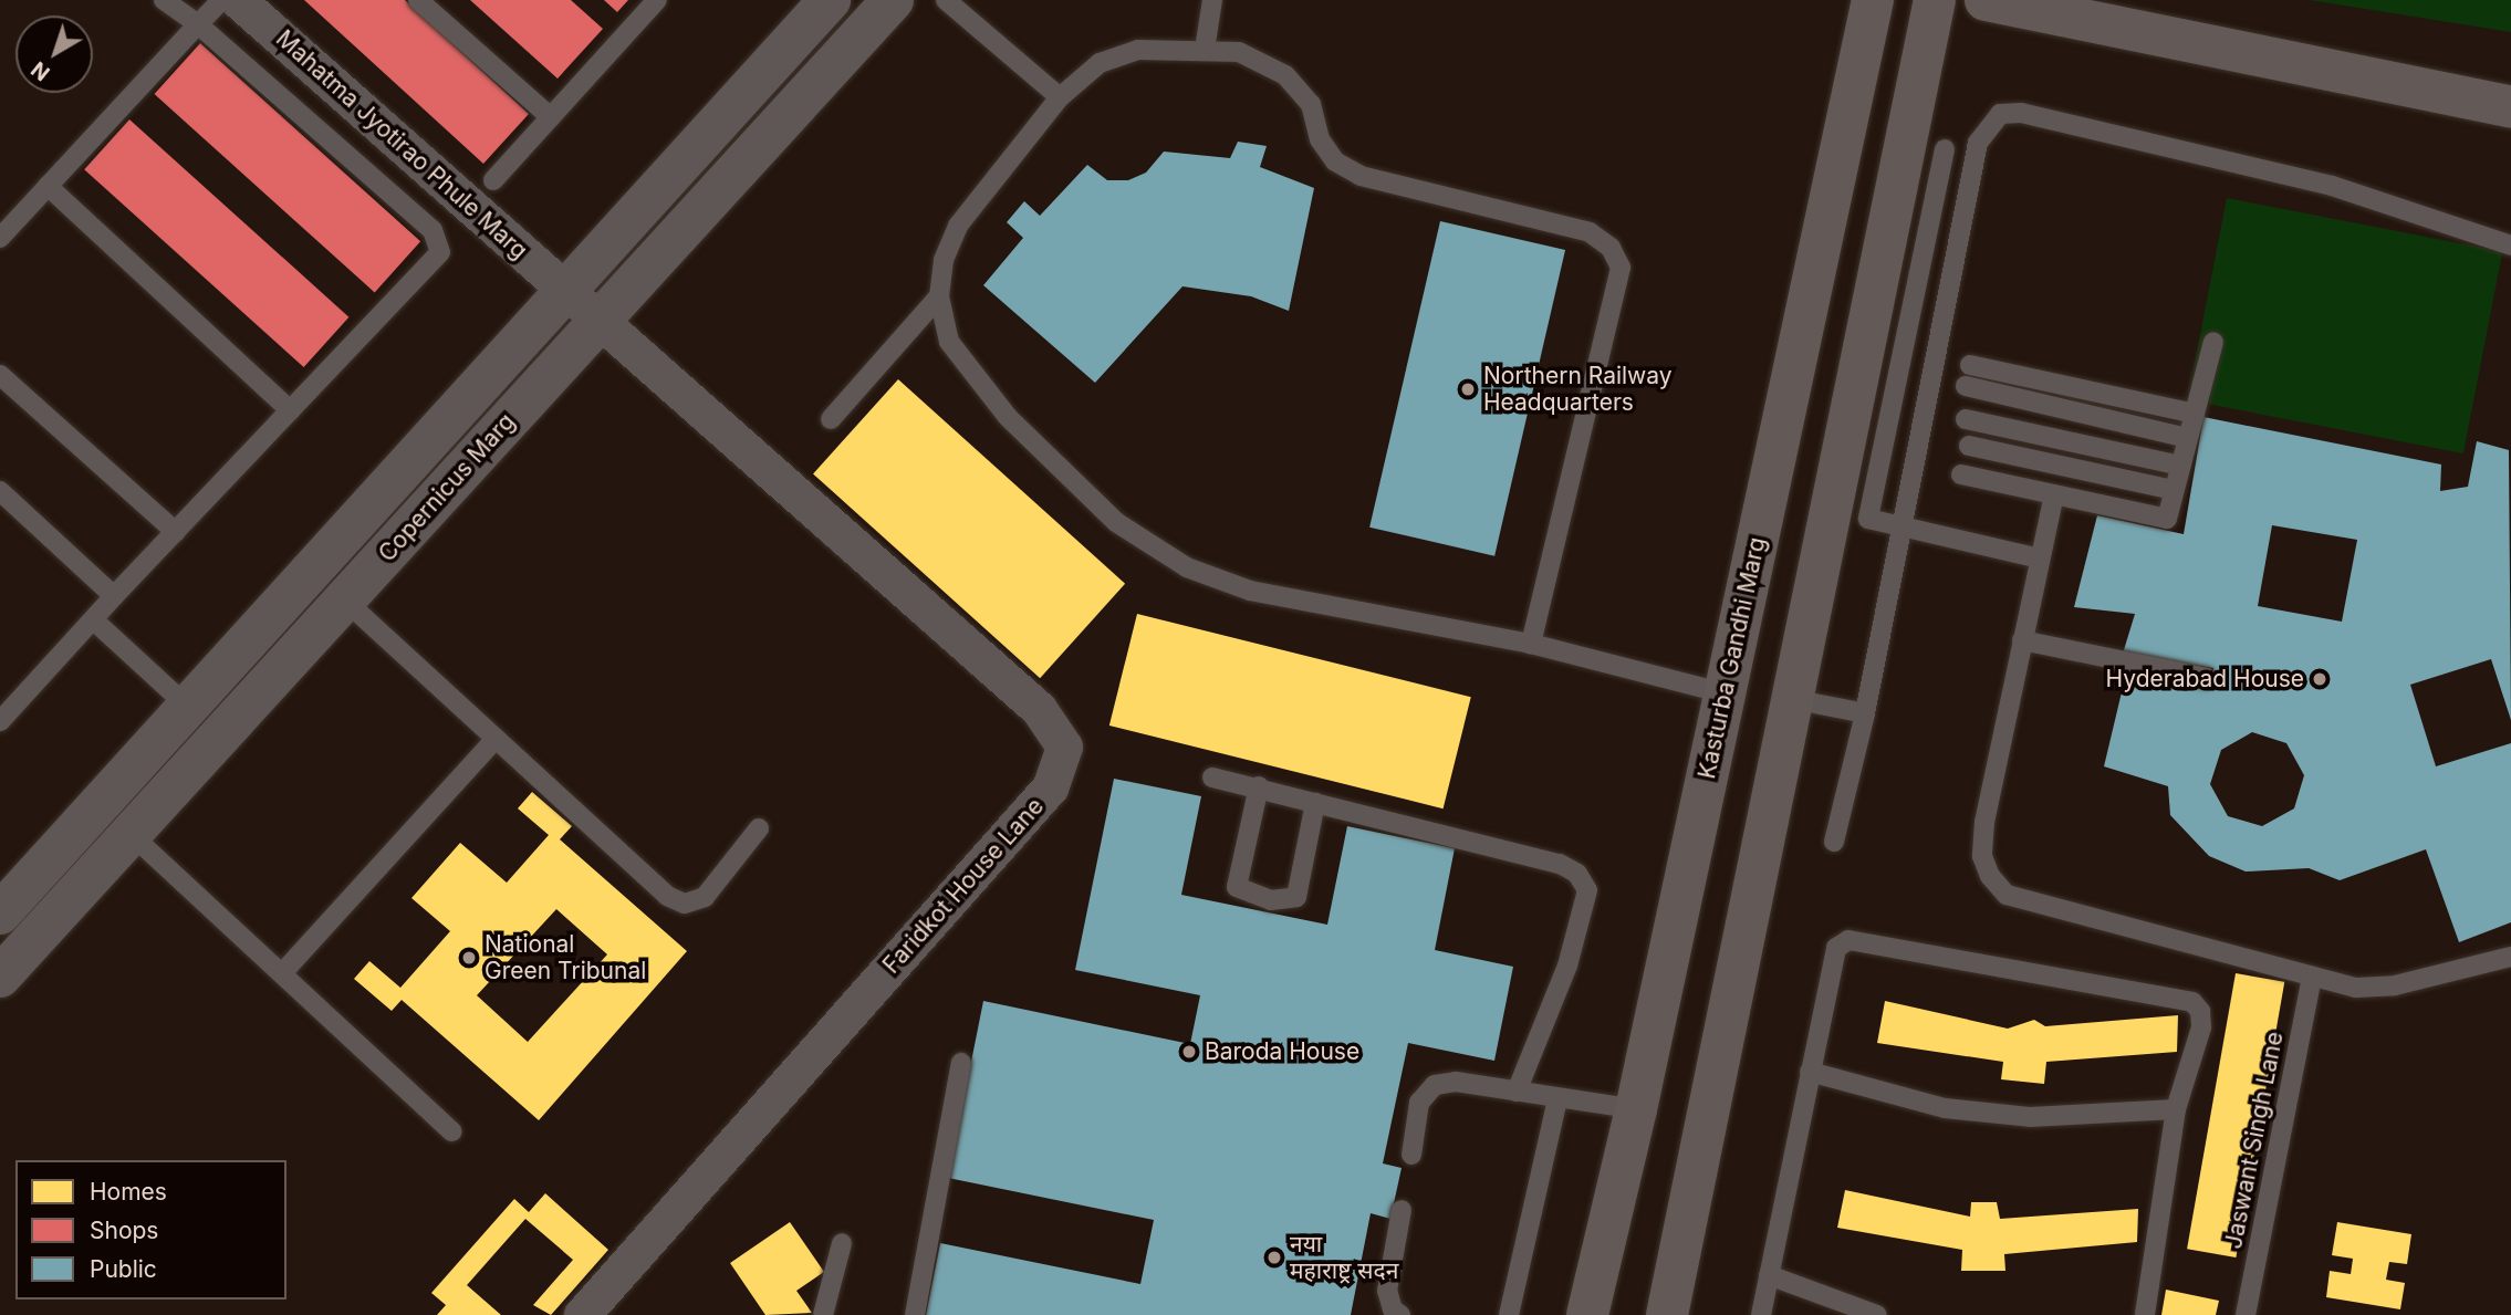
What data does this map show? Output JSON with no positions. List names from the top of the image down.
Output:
{
  "streets": {
    "main road": ["Kasturba Gandhi Marg"],
    "street": ["Mahatma Jyotirao Phule Marg", "Copernicus Marg", "Faridkot House Lane"],
    "lane": ["Jaswant Singh Lane"]
  },
  "crossings": [
    ["Mahatma Jyotirao Phule Marg", "Copernicus Marg"],
    ["Mahatma Jyotirao Phule Marg", "Faridkot House Lane"],
    ["Copernicus Marg", "Faridkot House Lane"]
  ],
  "places": [
    "Northern Railway Headquarters",
    "Hyderabad House",
    "National Green Tribunal",
    "Baroda House",
    "नया महाराष्ट्र सदन"
  ],
  "legend": ["Homes", "Shops", "Public"],
  "north": "bottom left"
}
